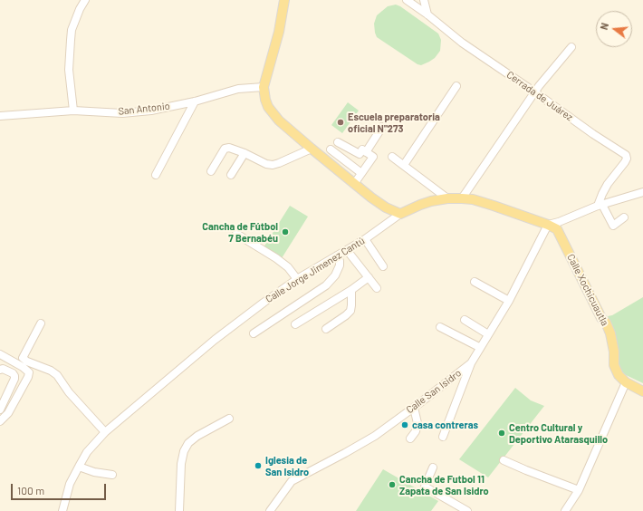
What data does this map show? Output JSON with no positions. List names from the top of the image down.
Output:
{
  "streets": {
    "main road": ["Calle Jorge Jimenez Cantú", "Calle Xochicuautla"],
    "street": ["Cerrada de Juárez", "San Antonio", "Calle San Isidro"]
  },
  "crossings": [
    ["Calle Jorge Jimenez Cantú", "Calle Xochicuautla"],
    ["Calle Jorge Jimenez Cantú", "Calle San Isidro"],
    ["Calle Xochicuautla", "Calle San Isidro"]
  ],
  "places": [
    "Escuela preparatoria oficial N\"273",
    "Cancha de Fútbol 7 Bernabéu",
    "casa contreras",
    "Centro Cultural y Deportivo Atarasquillo",
    "Iglesia de San Isidro",
    "Cancha de Futbol 11 Zapata de San Isidro"
  ],
  "scale_bar": "100 m",
  "north": "left"
}
